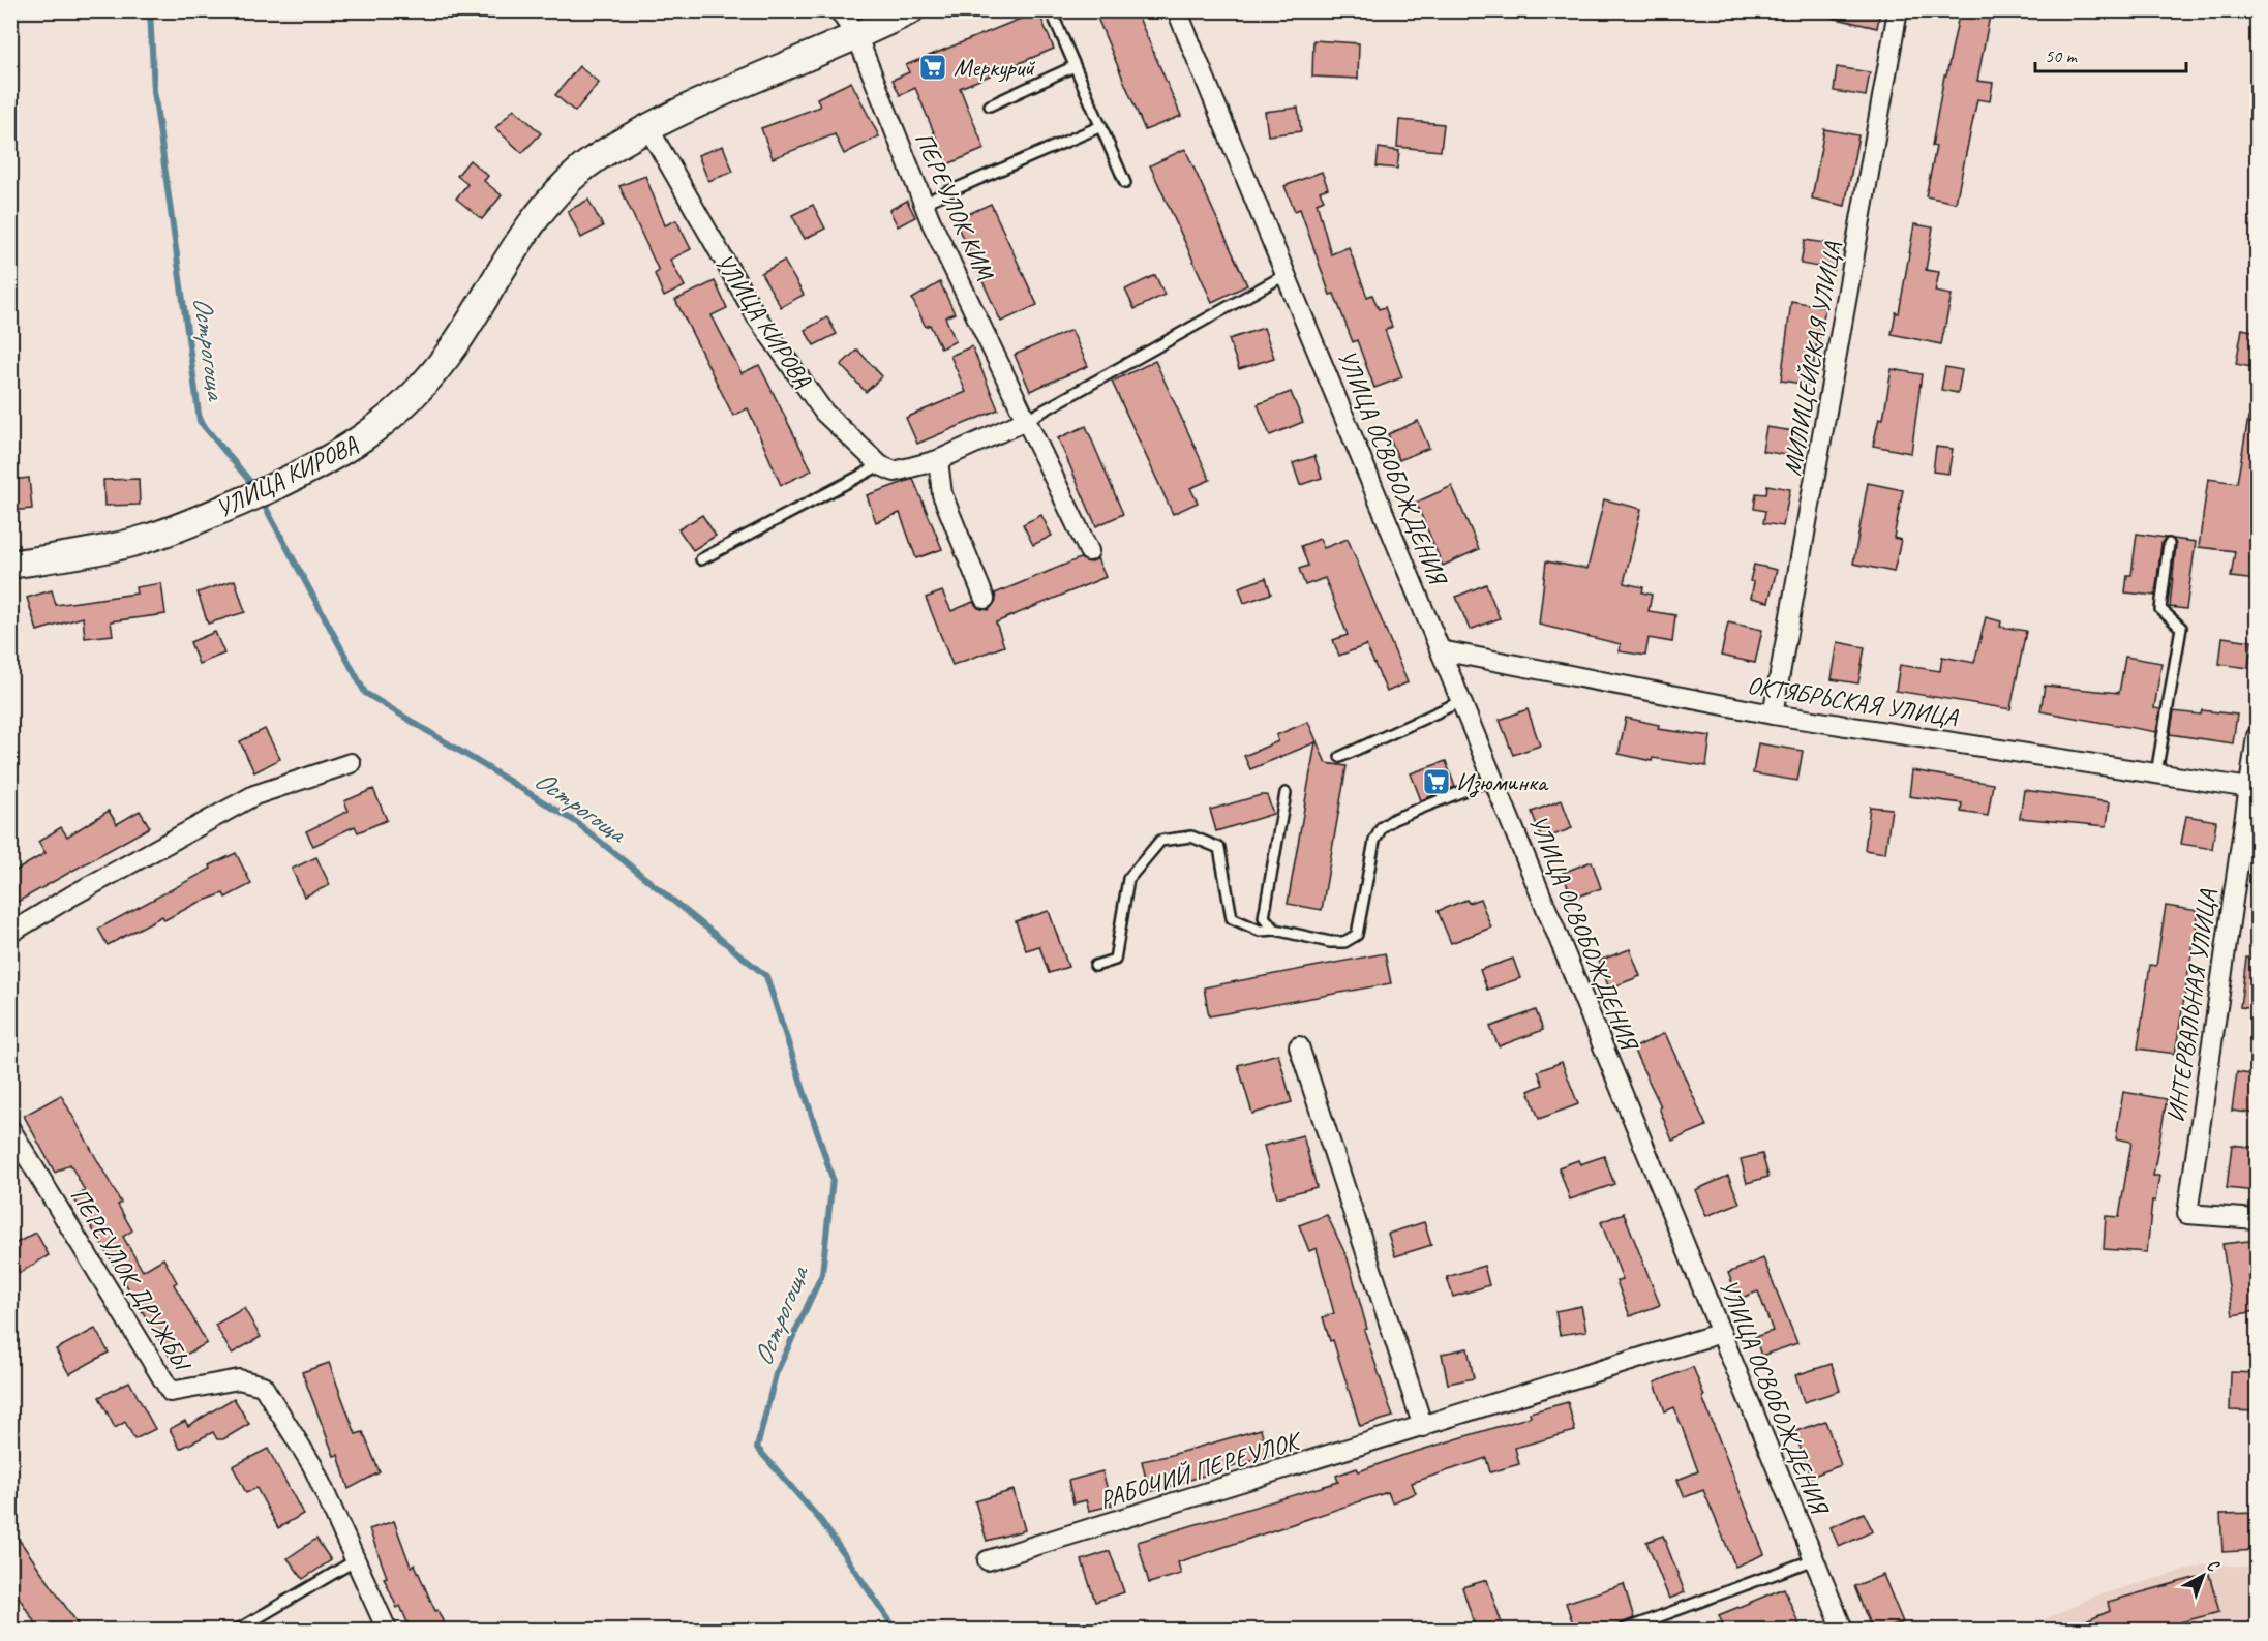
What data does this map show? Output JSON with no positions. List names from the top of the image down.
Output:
{
  "streets": {
    "main road": ["УЛИЦА КИРОВА"],
    "street": [
      "ПЕРЕУЛОК КИМ",
      "МИЛИЦЕЙСКАЯ УЛИЦА",
      "УЛИЦА ОСВОБОЖДЕНИЯ",
      "ОКТЯБРЬСКАЯ УЛИЦА",
      "ИНТЕРВАЛЬНАЯ УЛИЦА",
      "ПЕРЕУЛОК ДРУЖБЫ",
      "РАБОЧИЙ ПЕРЕУЛОК"
    ]
  },
  "crossings": [
    ["ПЕРЕУЛОК КИМ", "УЛИЦА КИРОВА"],
    ["МИЛИЦЕЙСКАЯ УЛИЦА", "ОКТЯБРЬСКАЯ УЛИЦА"],
    ["УЛИЦА ОСВОБОЖДЕНИЯ", "ОКТЯБРЬСКАЯ УЛИЦА"],
    ["УЛИЦА ОСВОБОЖДЕНИЯ", "РАБОЧИЙ ПЕРЕУЛОК"],
    ["ОКТЯБРЬСКАЯ УЛИЦА", "ИНТЕРВАЛЬНАЯ УЛИЦА"]
  ],
  "water": ["Острогоща"],
  "places": {
    "supermarket": ["Меркурий", "Изюминка"]
  },
  "scale_bar": "50 m",
  "north": "top right"
}
